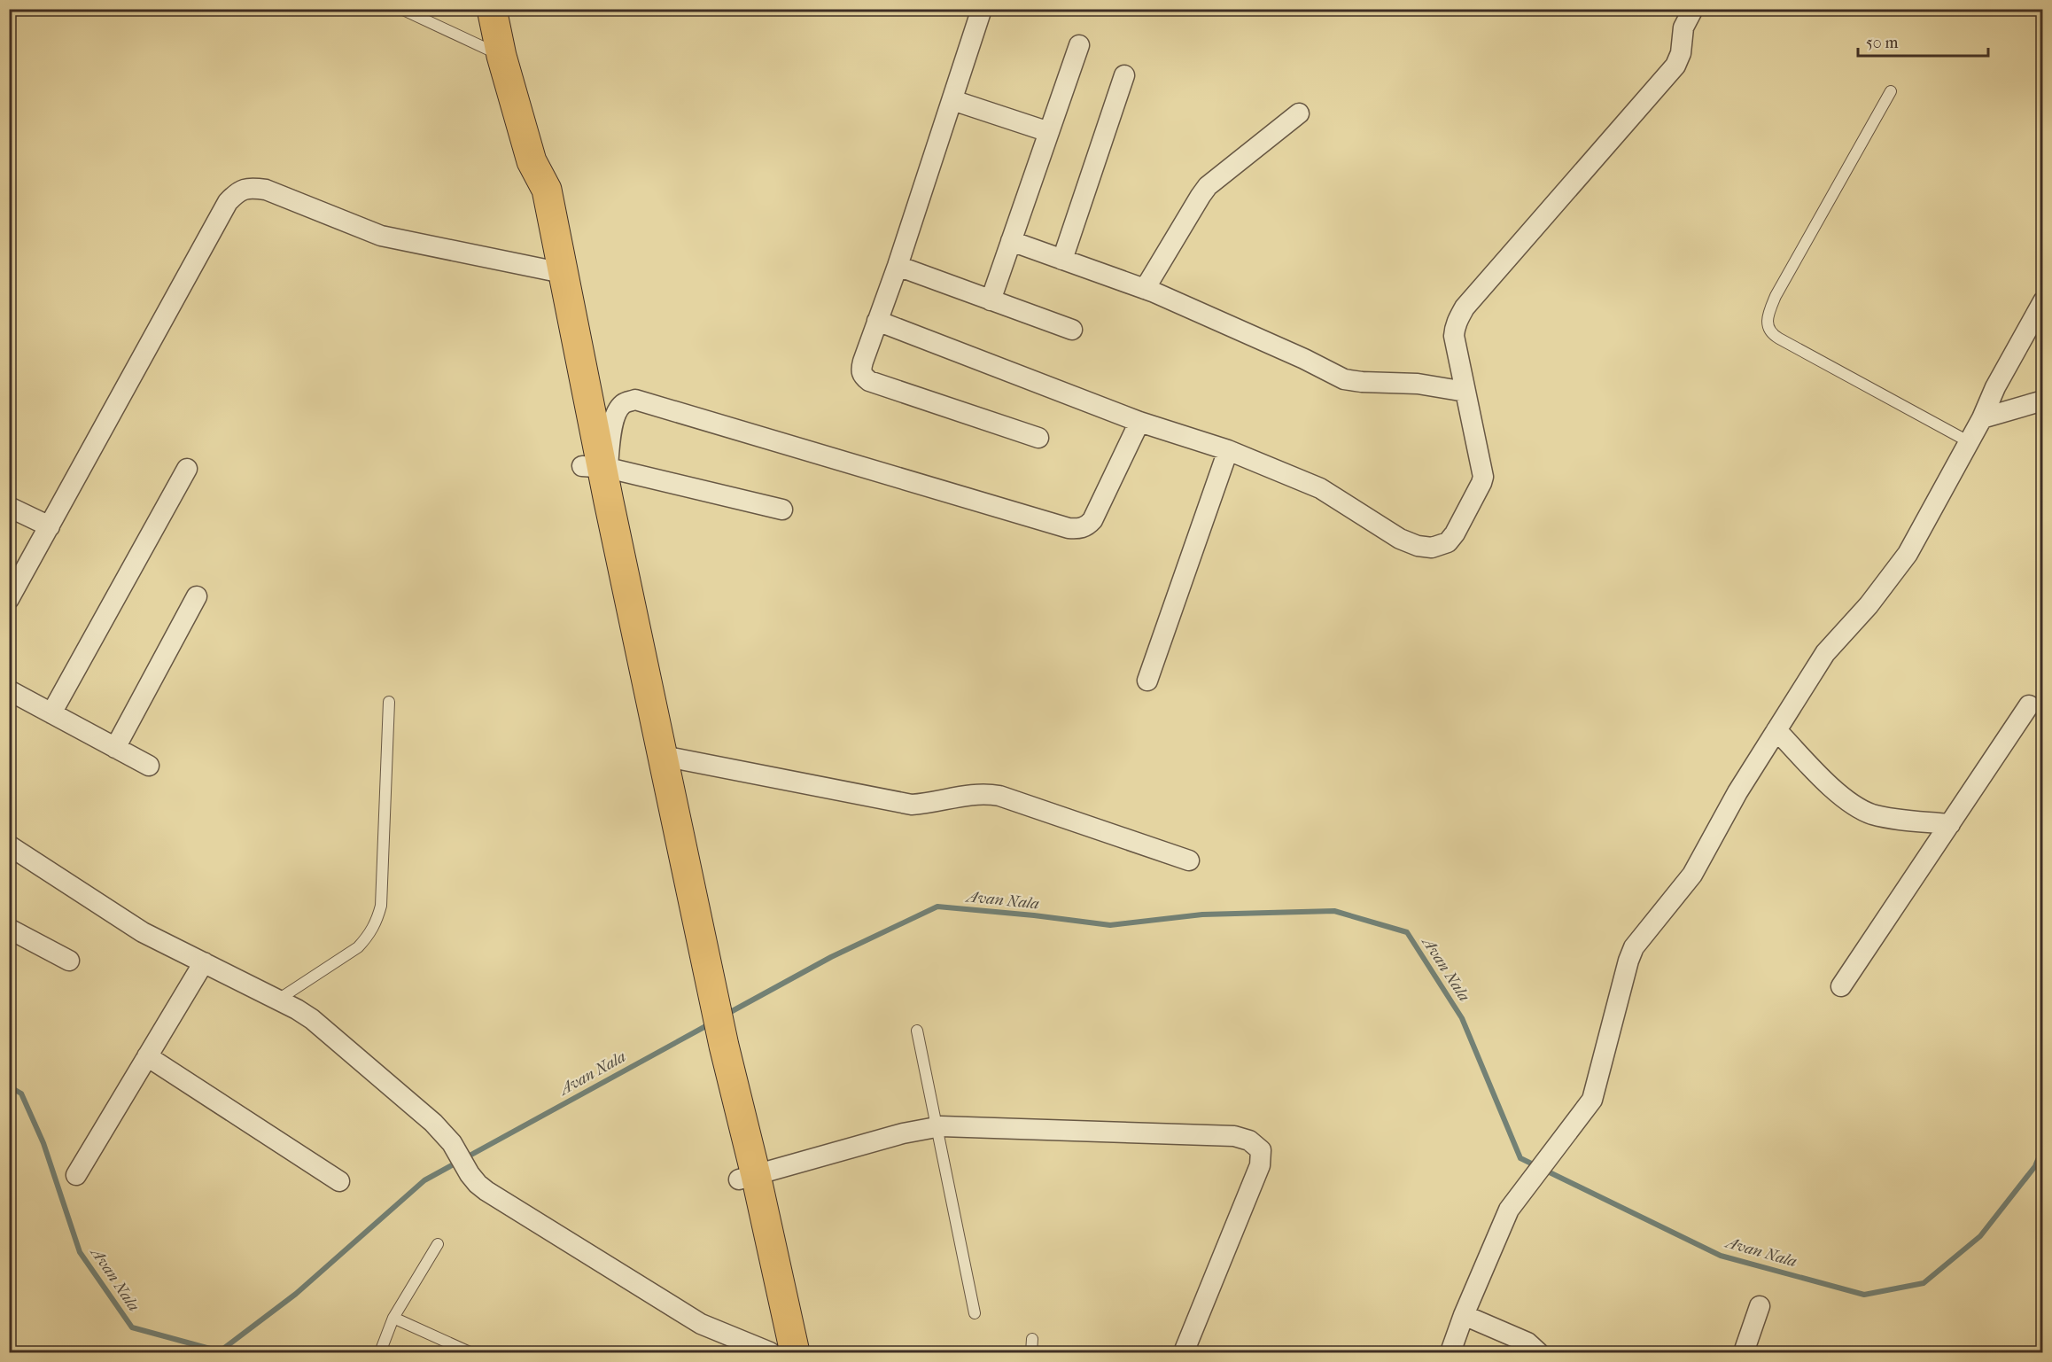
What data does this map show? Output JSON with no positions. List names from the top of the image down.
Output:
{
  "water": ["Avan Nala"],
  "scale_bar": "50 m"
}
